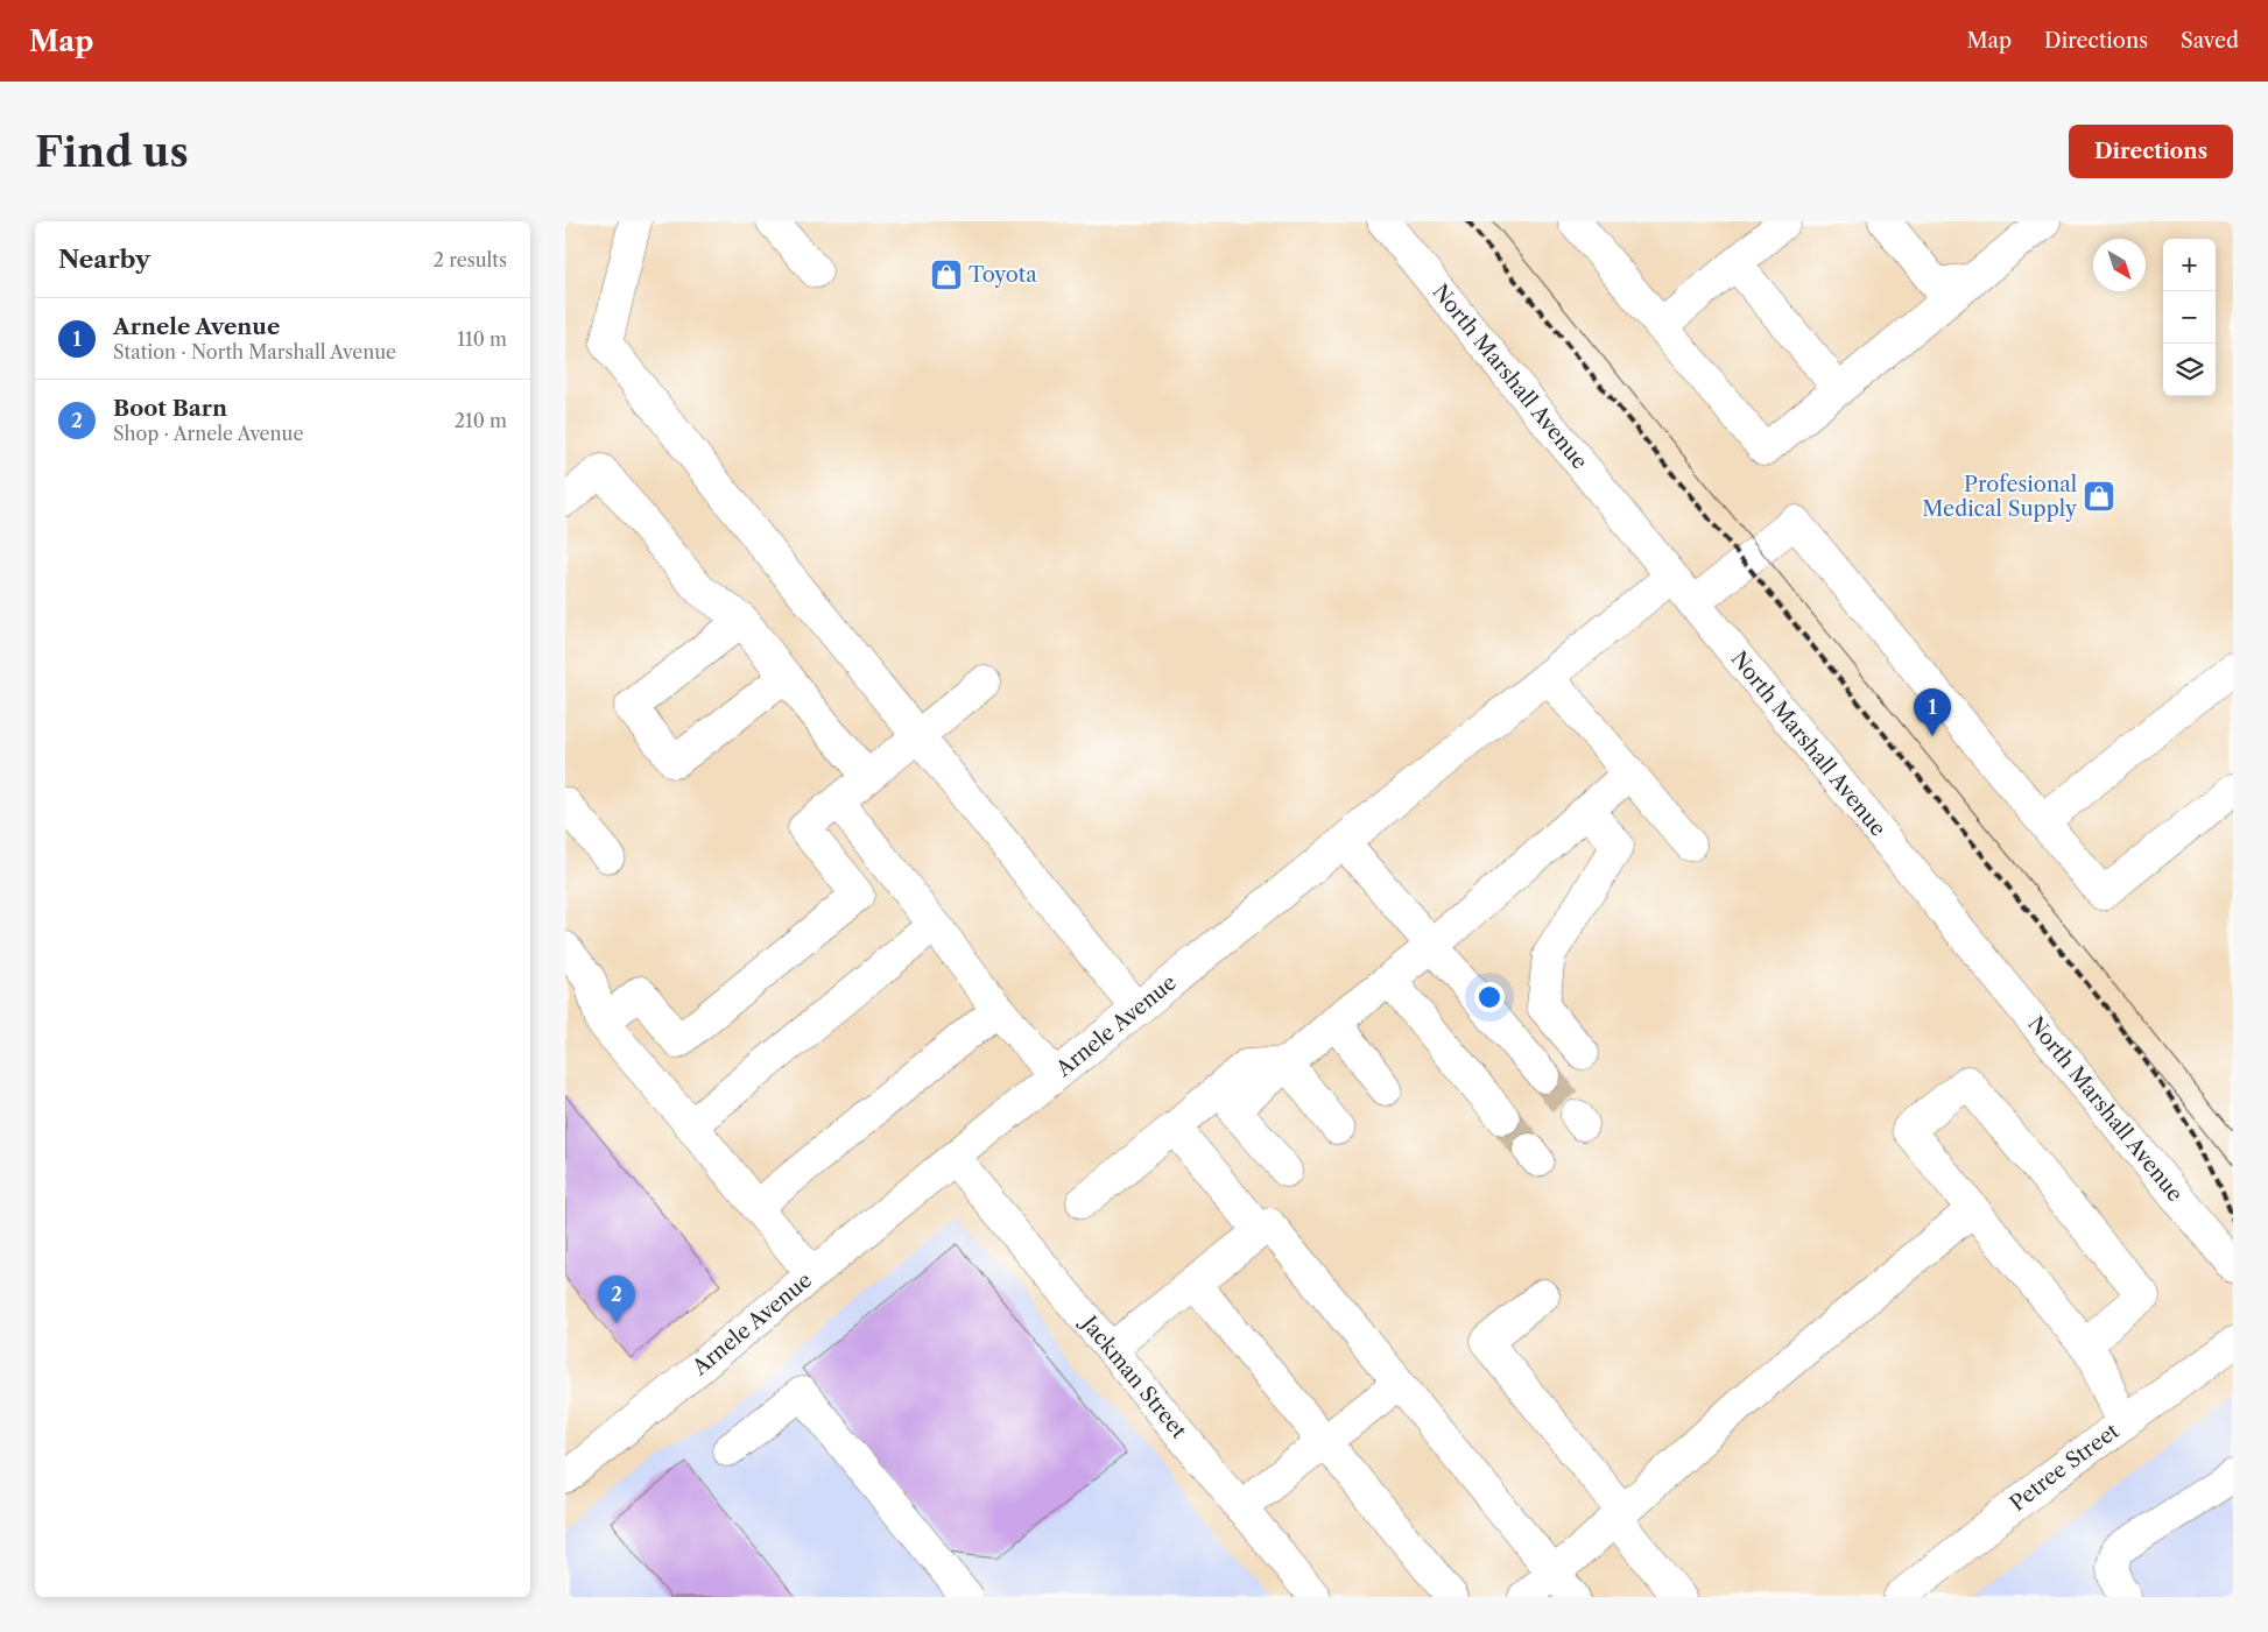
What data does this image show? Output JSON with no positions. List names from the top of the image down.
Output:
{
  "streets": {
    "street": [
      "North Marshall Avenue",
      "Arnele Avenue",
      "Jackman Street",
      "Petree Street"
    ]
  },
  "crossings": [
    ["North Marshall Avenue", "Arnele Avenue"],
    ["Arnele Avenue", "Jackman Street"]
  ],
  "places": {
    "shop": ["Toyota", "Profesional Medical Supply"]
  },
  "north": "bottom right",
  "page": {
    "header": "Map",
    "nav": ["Map", "Directions", "Saved"],
    "buttons": "Directions",
    "title": "Find us",
    "heading": ["Nearby", "2 results"],
    "map_buttons": ["+", "−"],
    "list": [
      {
        "mark": "1",
        "name": "Arnele Avenue",
        "note": "Station · North Marshall Avenue",
        "value": "110 m"
      },
      {
        "mark": "2",
        "name": "Boot Barn",
        "note": "Shop · Arnele Avenue",
        "value": "210 m"
      }
    ],
    "pins": ["1", "2"]
  }
}
